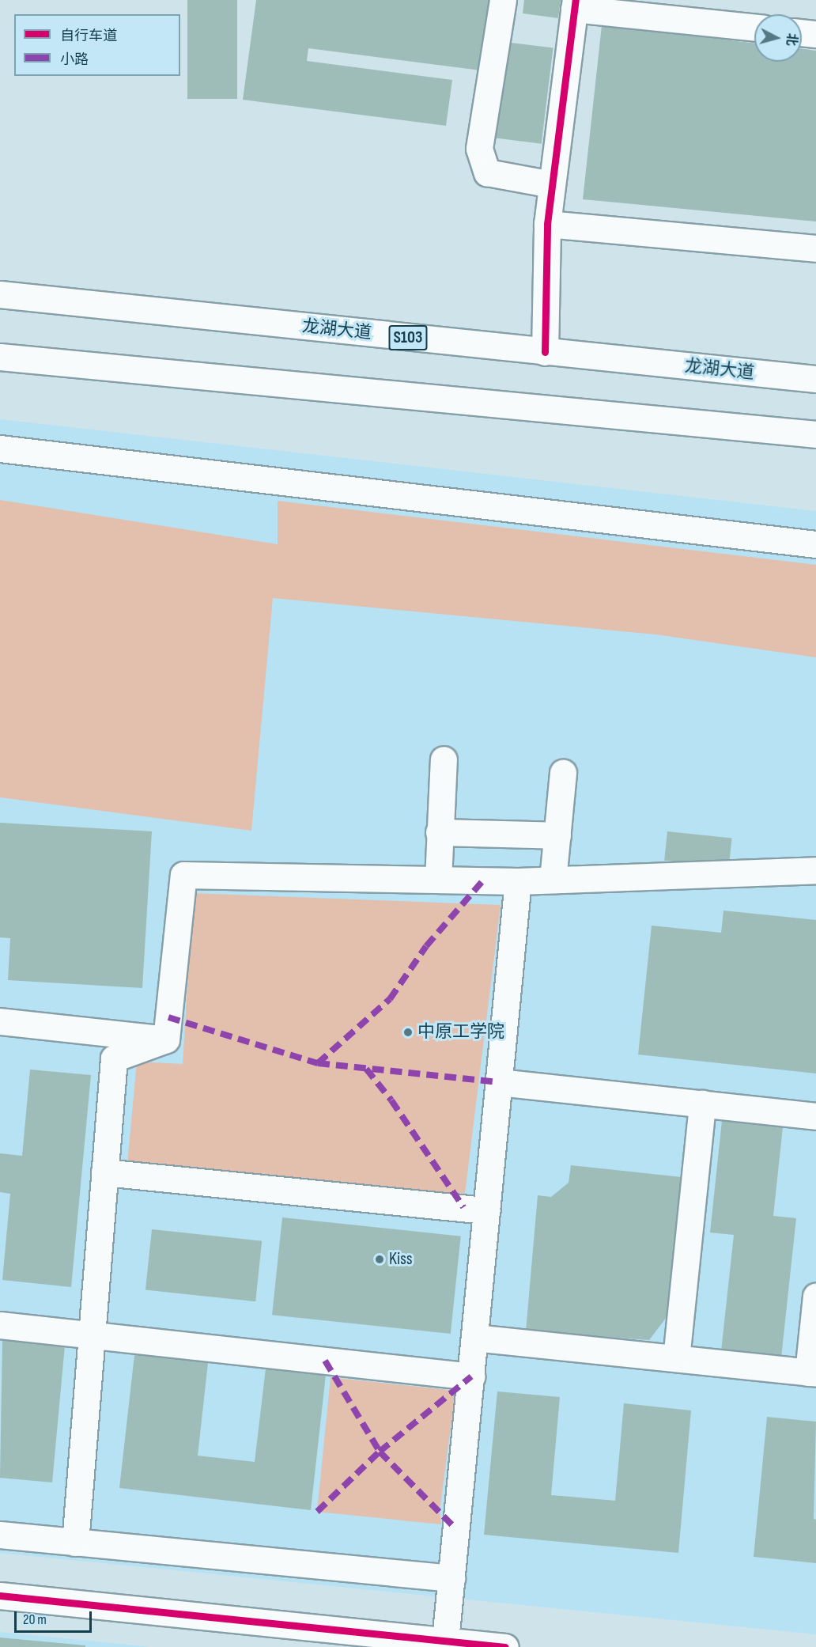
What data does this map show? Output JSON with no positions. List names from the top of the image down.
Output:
{
  "streets": {
    "main road": ["龙湖大道", "S103"]
  },
  "places": ["中原工学院", "Kiss"],
  "legend": ["自行车道", "小路"],
  "scale_bar": "20 m",
  "north": "right"
}
